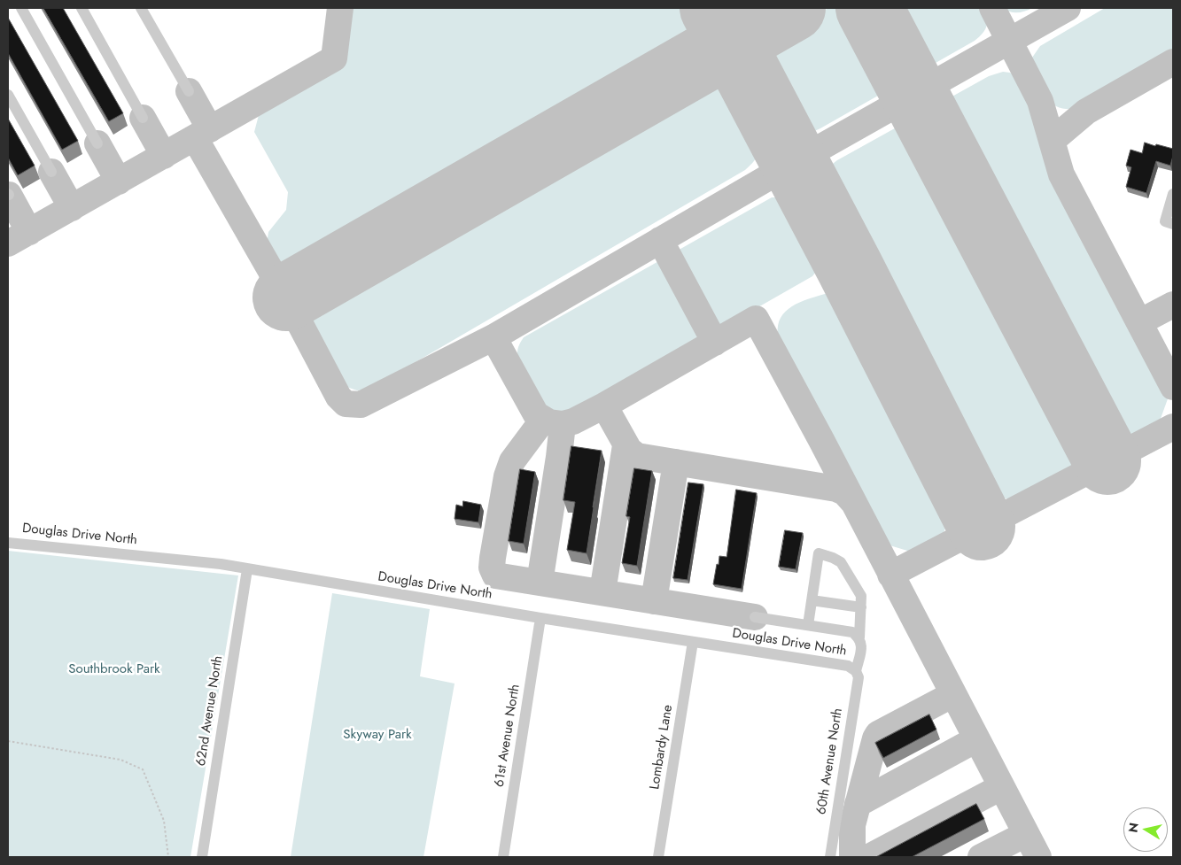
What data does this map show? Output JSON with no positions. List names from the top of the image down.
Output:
{
  "streets": {
    "street": [
      "Douglas Drive North",
      "62nd Avenue North",
      "61st Avenue North",
      "Lombardy Lane",
      "60th Avenue North"
    ]
  },
  "crossings": [
    ["Douglas Drive North", "62nd Avenue North"],
    ["Douglas Drive North", "61st Avenue North"],
    ["Douglas Drive North", "Lombardy Lane"],
    ["Douglas Drive North", "60th Avenue North"]
  ],
  "parks": ["Southbrook Park", "Skyway Park"],
  "north": "left"
}
